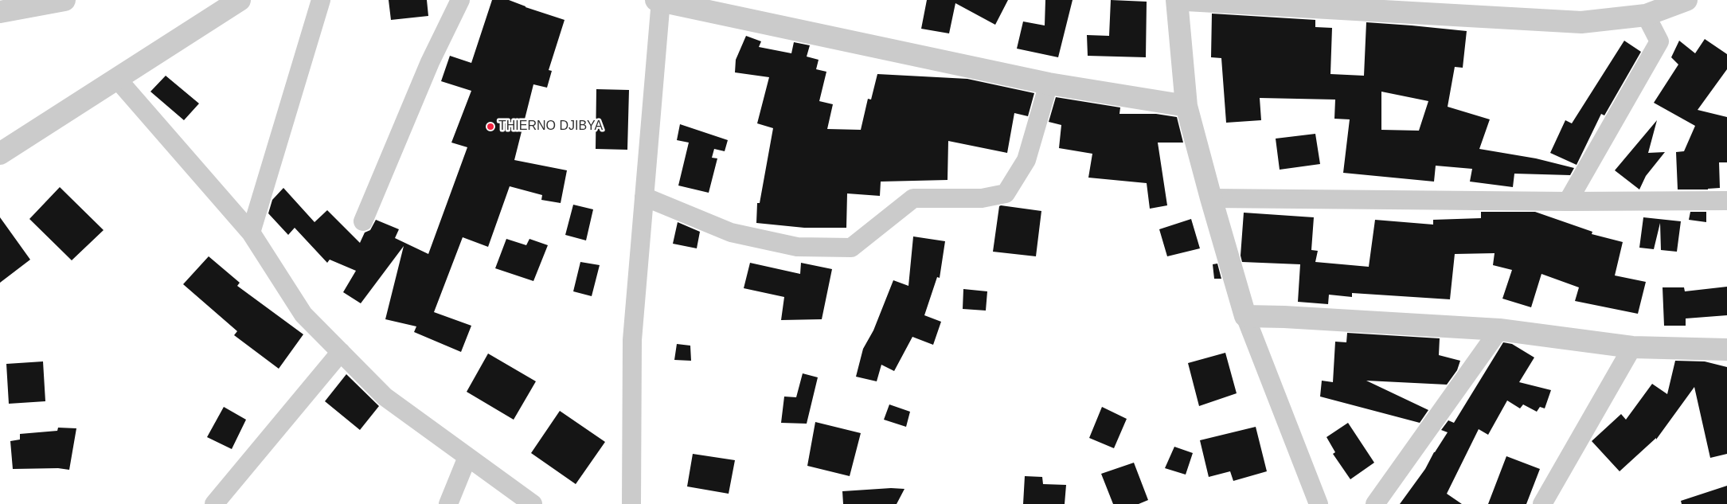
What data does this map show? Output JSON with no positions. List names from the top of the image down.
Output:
{
  "places": ["THIERNO DJIBYA"]
}
